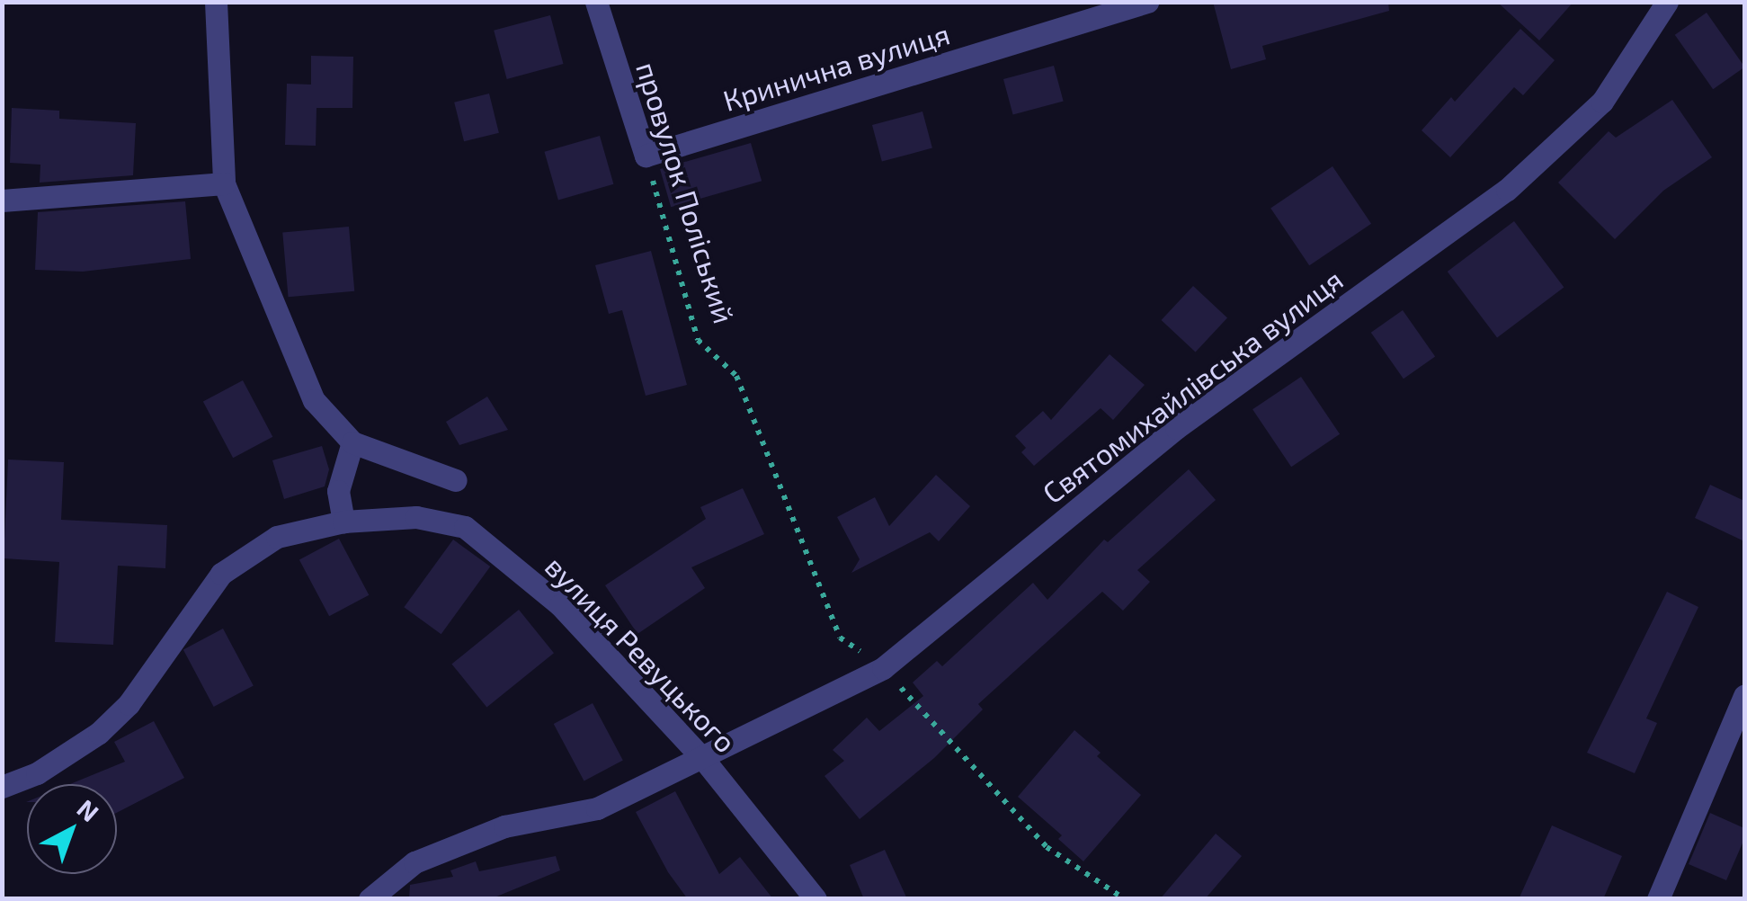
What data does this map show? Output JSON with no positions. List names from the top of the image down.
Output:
{
  "streets": {
    "street": [
      "Кринична вулиця",
      "провулок Поліський",
      "Святомихайлівська вулиця",
      "вулиця Ревуцького"
    ]
  },
  "crossings": [
    ["Кринична вулиця", "провулок Поліський"],
    ["Святомихайлівська вулиця", "вулиця Ревуцького"]
  ],
  "north": "top right"
}
